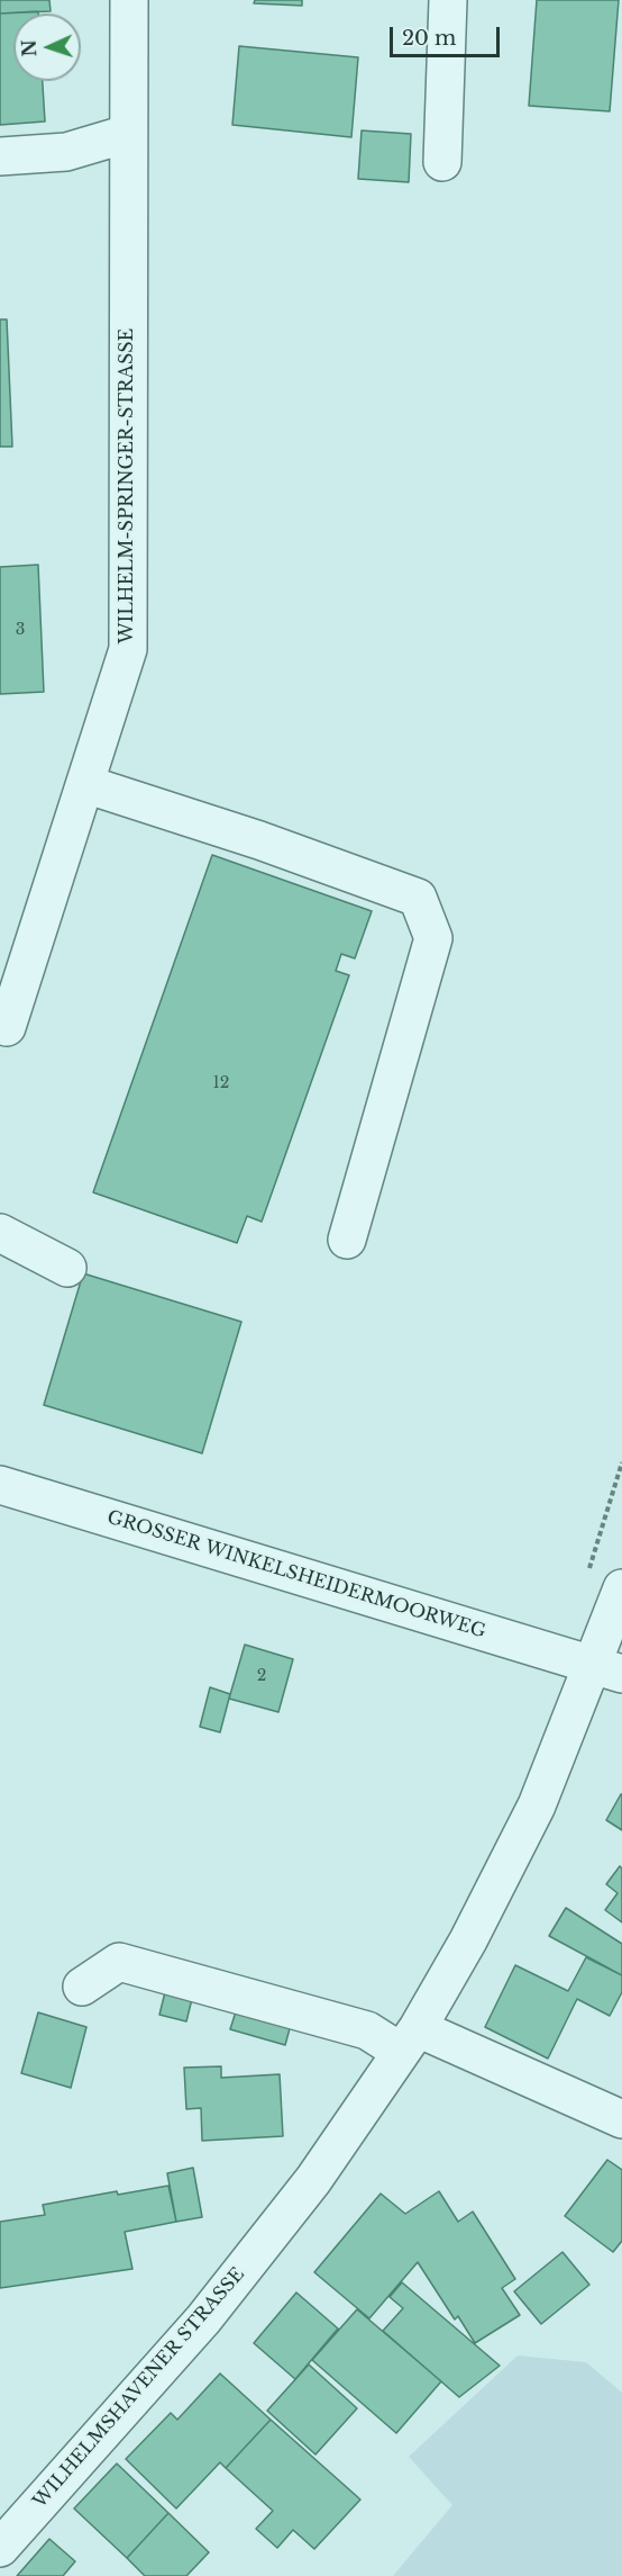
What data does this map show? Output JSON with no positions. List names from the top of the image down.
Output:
{
  "streets": {
    "street": ["WILHELM-SPRINGER-STRASSE", "GROSSER WINKELSHEIDERMOORWEG", "WILHELMSHAVENER STRASSE"]
  },
  "crossings": [
    ["GROSSER WINKELSHEIDERMOORWEG", "WILHELMSHAVENER STRASSE"]
  ],
  "house_numbers": ["3", "12", "2"],
  "scale_bar": "20 m",
  "north": "left"
}
